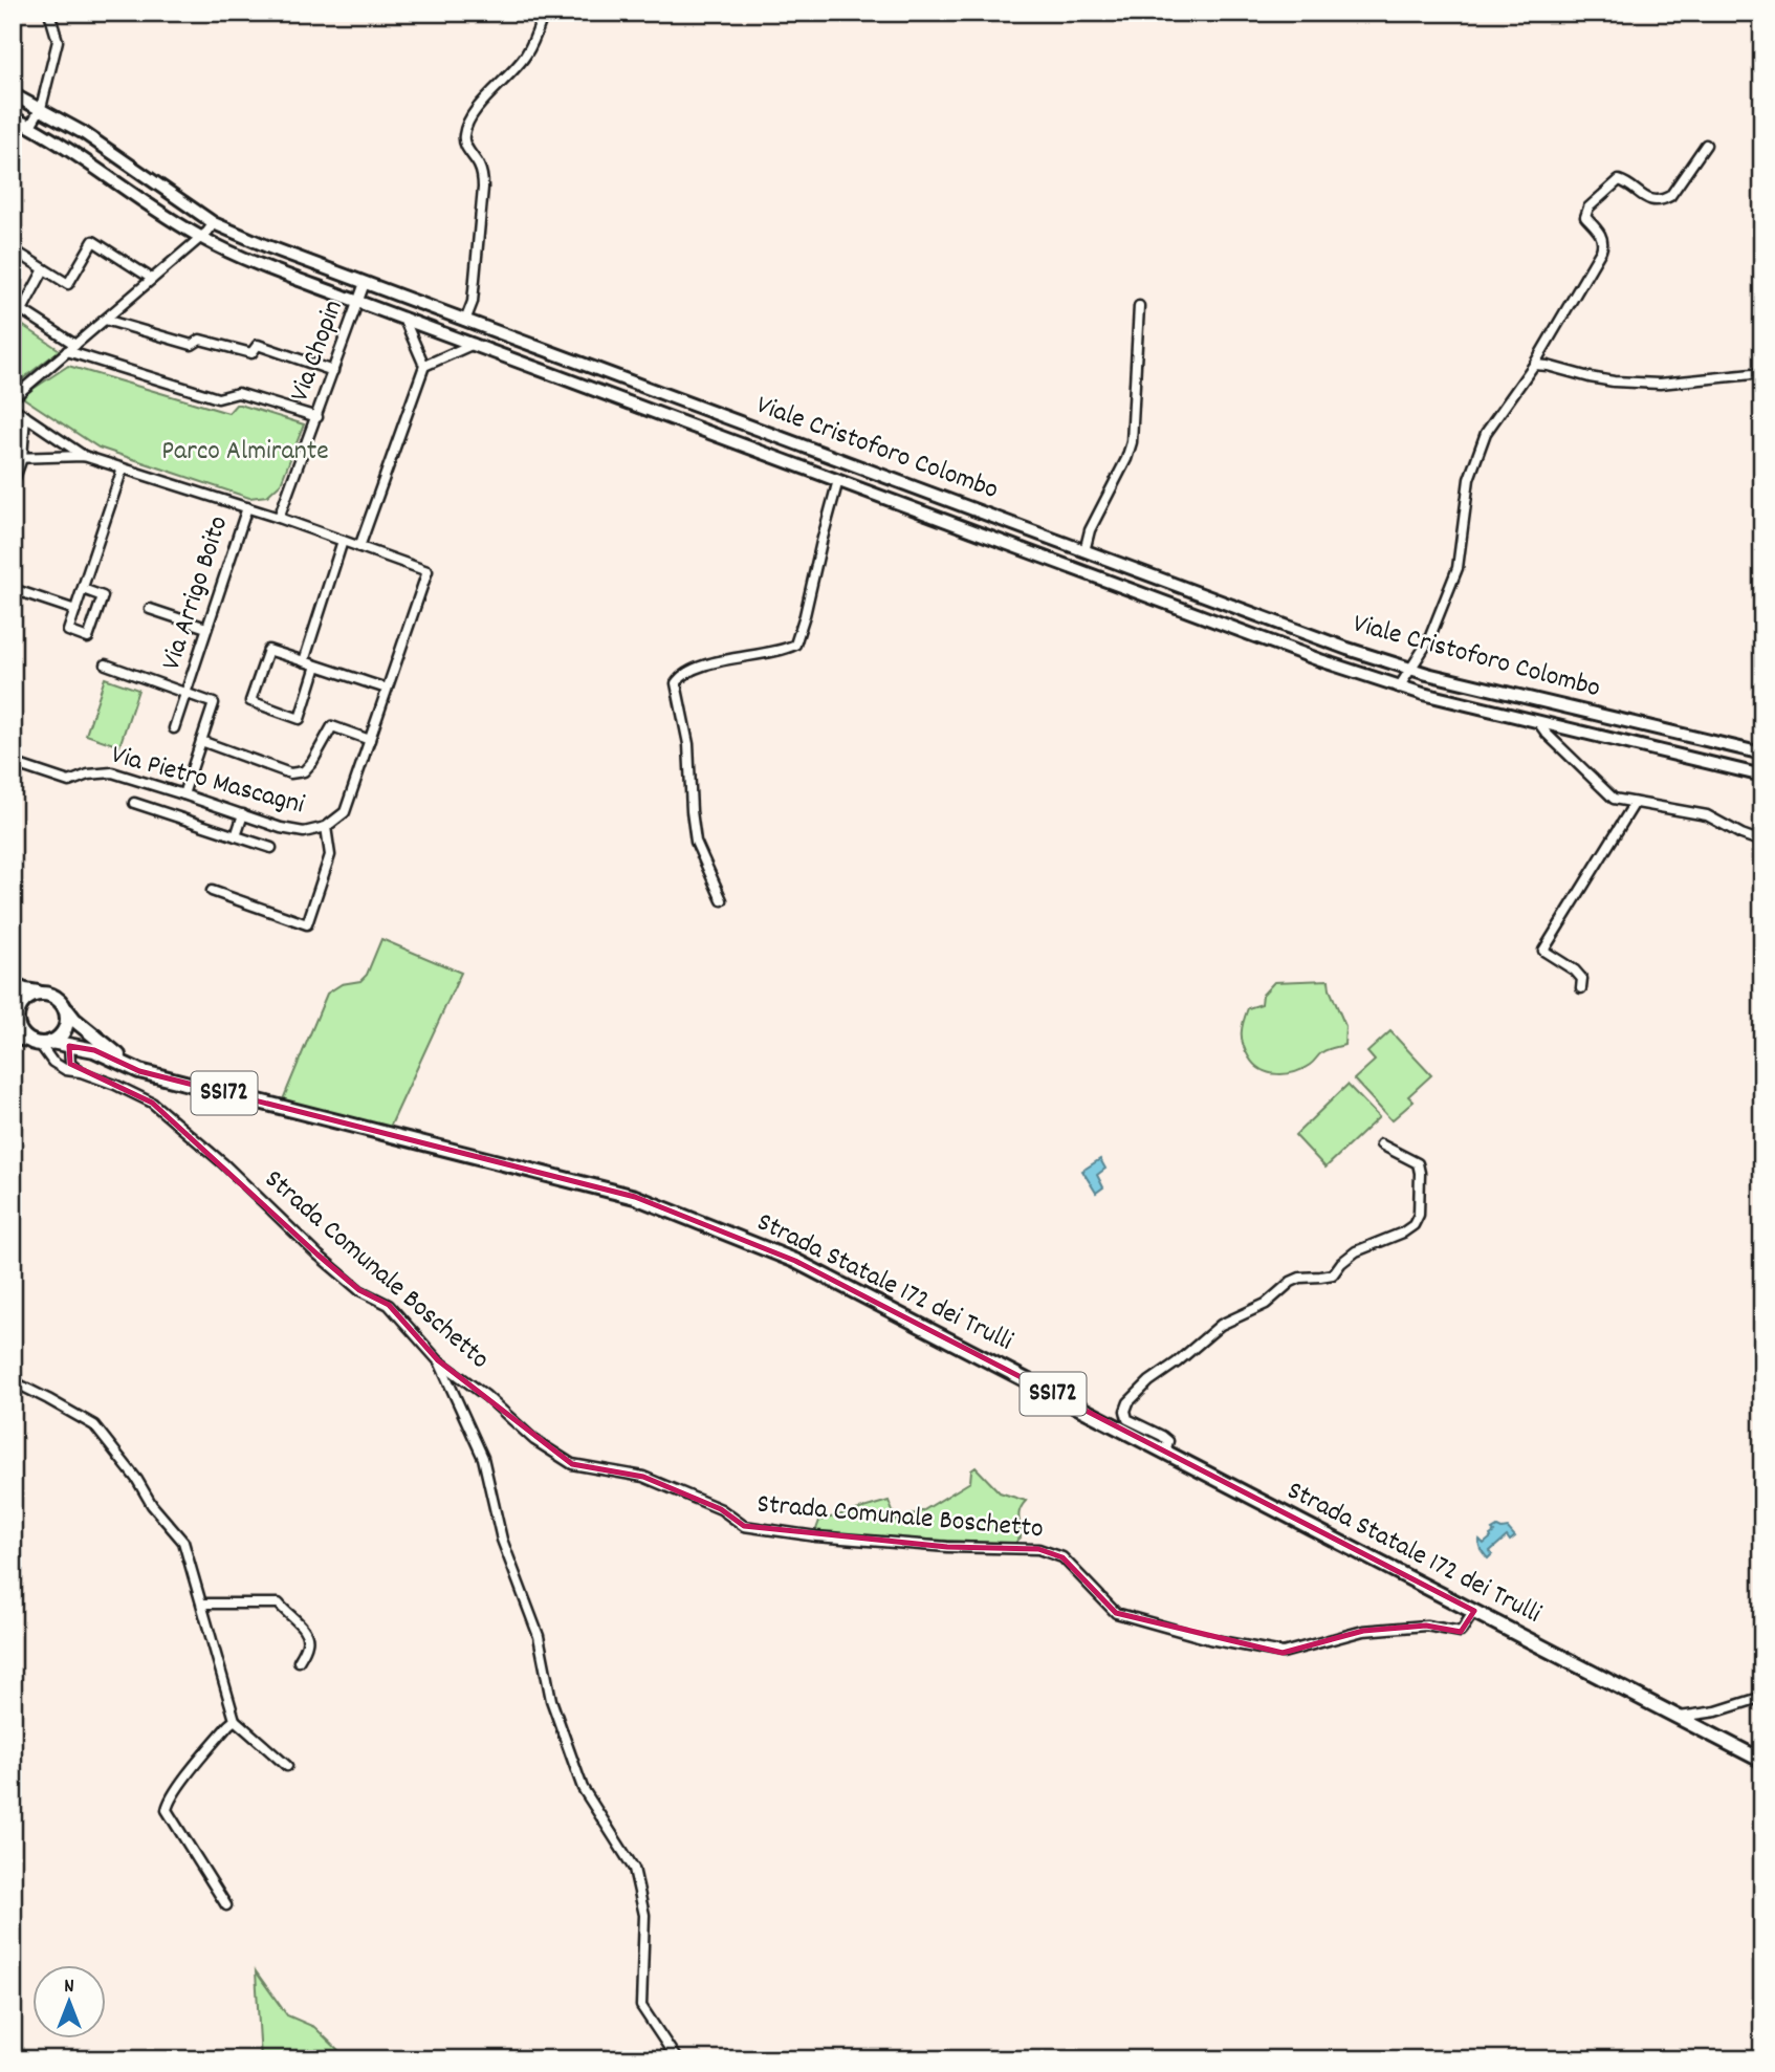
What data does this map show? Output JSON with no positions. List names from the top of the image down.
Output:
{
  "streets": {
    "main road": ["Viale Cristoforo Colombo", "SS172", "Strada Statale 172 dei Trulli"],
    "street": [
      "Via Chopin",
      "Via Arrigo Boito",
      "Via Pietro Mascagni",
      "Strada Comunale Boschetto"
    ]
  },
  "crossings": [
    ["Via Chopin", "Viale Cristoforo Colombo"],
    ["Via Arrigo Boito", "Via Pietro Mascagni"],
    ["Strada Comunale Boschetto", "Strada Statale 172 dei Trulli"]
  ],
  "parks": ["Parco Almirante"],
  "north": "top"
}
